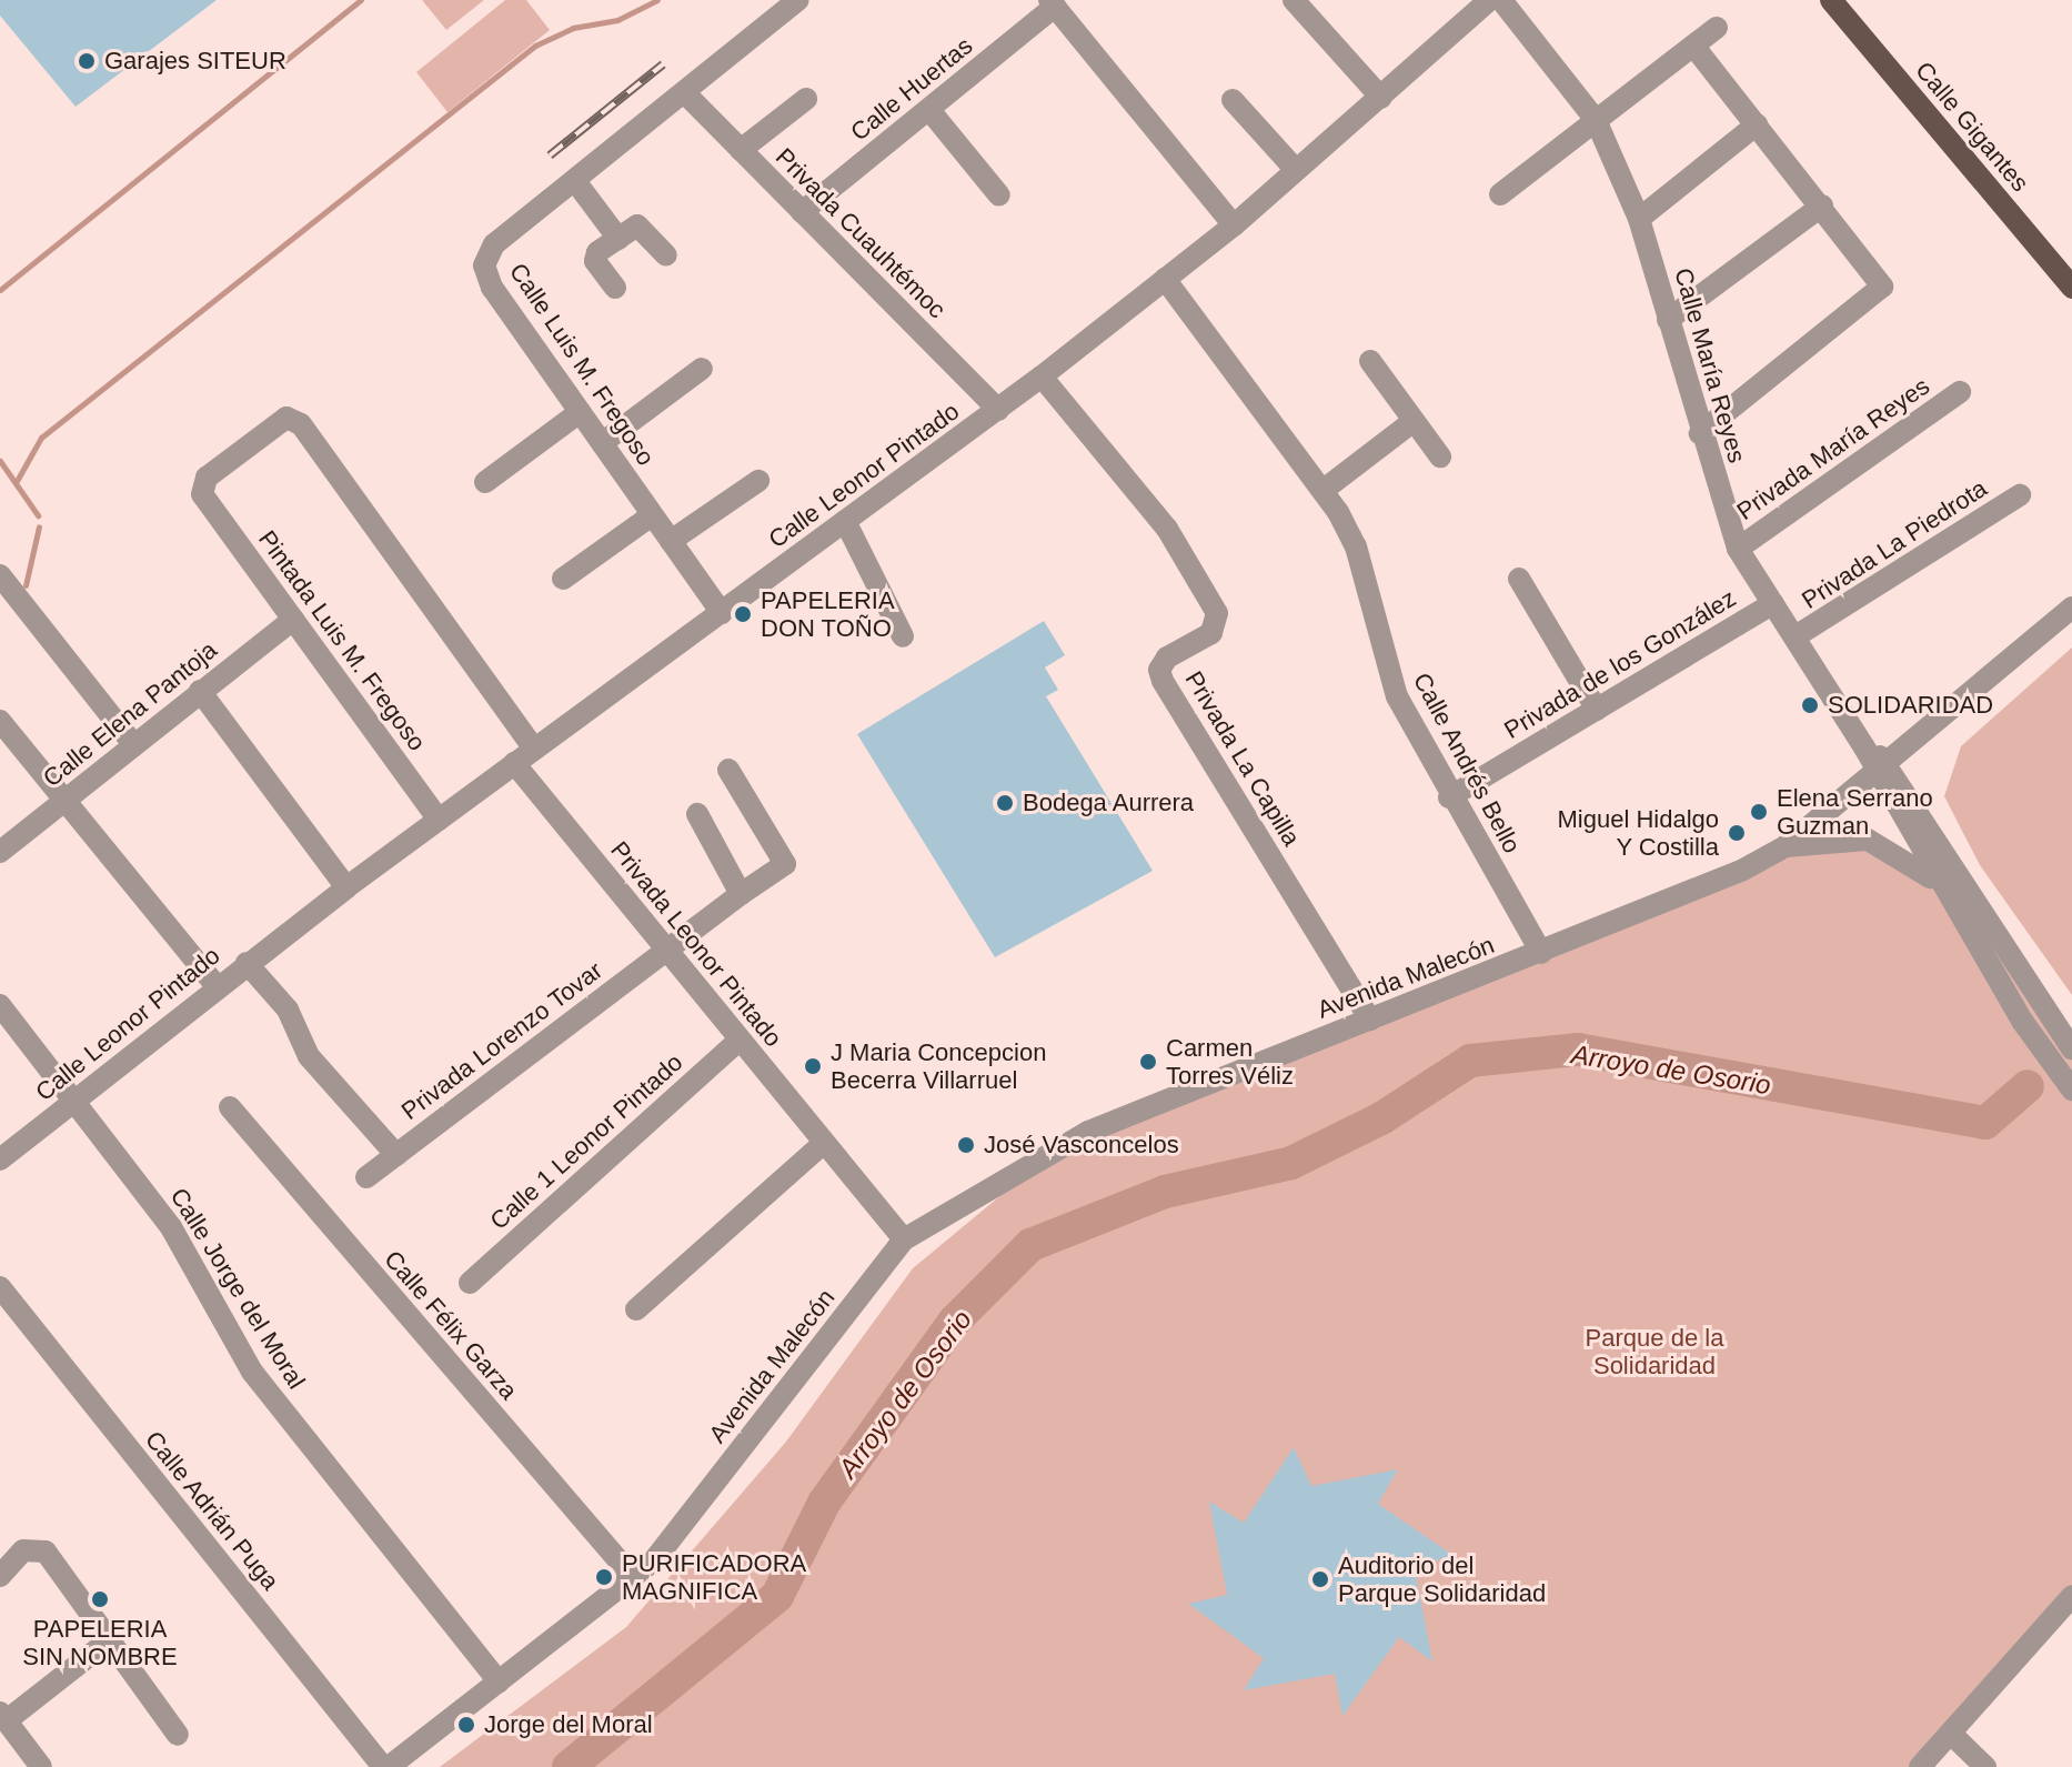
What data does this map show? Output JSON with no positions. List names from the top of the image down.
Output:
{
  "streets": {
    "main road": ["Calle Gigantes"],
    "street": [
      "Calle Huertas",
      "Privada Cuauhtémoc",
      "Calle Luis M. Fregoso",
      "Calle María Reyes",
      "Privada María Reyes",
      "Calle Leonor Pintado",
      "Privada La Piedrota",
      "Pintada Luis M. Fregoso",
      "Privada de los González",
      "Calle Elena Pantoja",
      "Privada La Capilla",
      "Calle Andrés Bello",
      "Privada Leonor Pintado",
      "Avenida Malecón",
      "Privada Lorenzo Tovar",
      "Calle 1 Leonor Pintado",
      "Calle Jorge del Moral",
      "Calle Félix Garza",
      "Calle Adrián Puga"
    ]
  },
  "crossings": [
    ["Calle Huertas", "Privada Cuauhtémoc"],
    ["Privada Cuauhtémoc", "Calle Luis M. Fregoso"],
    ["Privada Cuauhtémoc", "Calle Leonor Pintado"],
    ["Calle Luis M. Fregoso", "Calle Leonor Pintado"],
    ["Calle María Reyes", "Privada María Reyes"],
    ["Calle María Reyes", "Privada La Piedrota"],
    ["Calle María Reyes", "Privada de los González"],
    ["Calle María Reyes", "Avenida Malecón"],
    ["Calle Leonor Pintado", "Pintada Luis M. Fregoso"],
    ["Calle Leonor Pintado", "Privada La Capilla"],
    ["Calle Leonor Pintado", "Calle Andrés Bello"],
    ["Calle Leonor Pintado", "Privada Leonor Pintado"],
    ["Calle Leonor Pintado", "Privada Lorenzo Tovar"],
    ["Calle Leonor Pintado", "Calle Jorge del Moral"],
    ["Pintada Luis M. Fregoso", "Calle Elena Pantoja"],
    ["Privada de los González", "Calle Andrés Bello"],
    ["Privada La Capilla", "Avenida Malecón"],
    ["Calle Andrés Bello", "Avenida Malecón"],
    ["Privada Leonor Pintado", "Avenida Malecón"],
    ["Privada Leonor Pintado", "Privada Lorenzo Tovar"],
    ["Privada Leonor Pintado", "Calle 1 Leonor Pintado"],
    ["Avenida Malecón", "Calle Jorge del Moral"],
    ["Avenida Malecón", "Calle Félix Garza"],
    ["Avenida Malecón", "Calle Adrián Puga"]
  ],
  "water": ["Arroyo de Osorio"],
  "parks": ["Parque de la Solidaridad"],
  "places": [
    "Garajes SITEUR",
    "PAPELERIA DON TOÑO",
    "SOLIDARIDAD",
    "Bodega Aurrera",
    "Elena Serrano Guzman",
    "Miguel Hidalgo Y Costilla",
    "Carmen Torres Véliz",
    "J Maria Concepcion Becerra Villarruel",
    "José Vasconcelos",
    "PURIFICADORA MAGNIFICA",
    "Auditorio del Parque Solidaridad",
    "PAPELERIA SIN NOMBRE",
    "Jorge del Moral"
  ]
}
